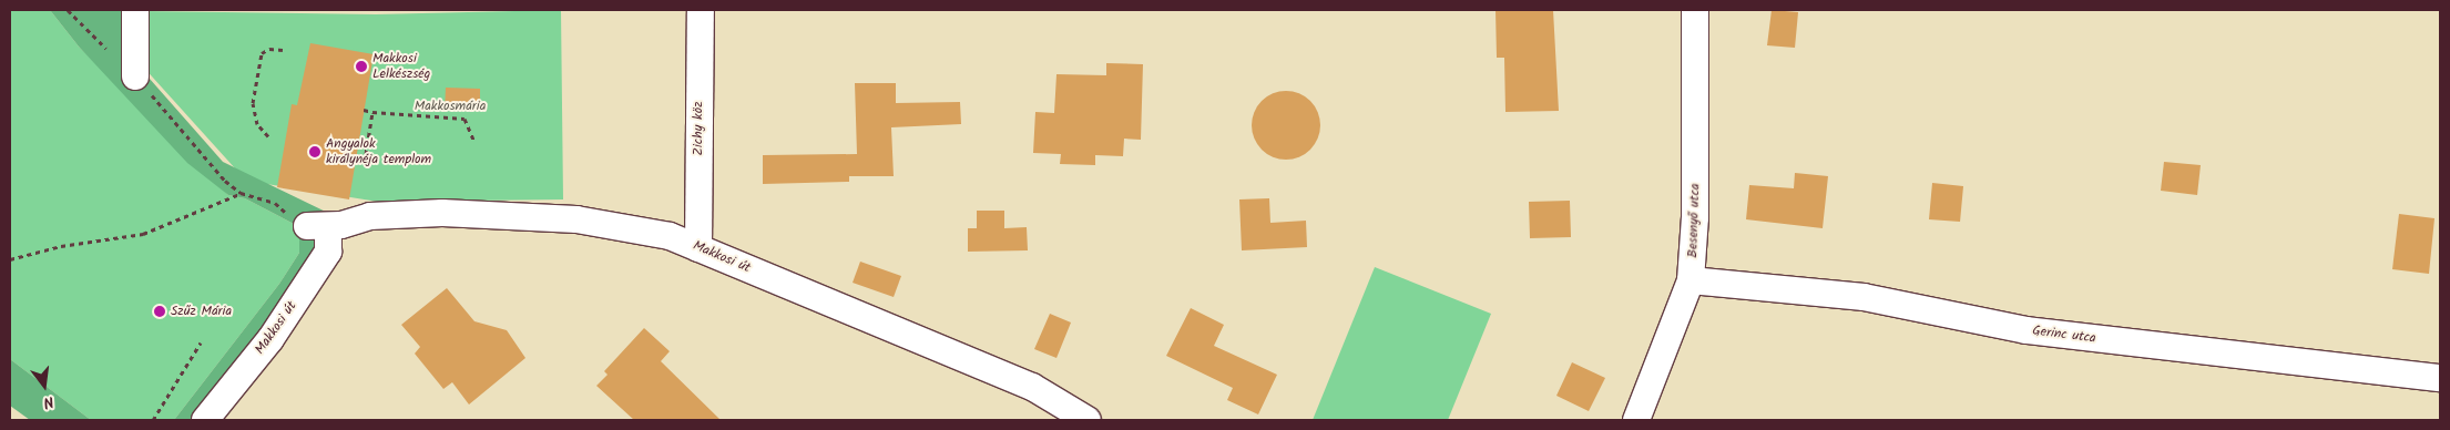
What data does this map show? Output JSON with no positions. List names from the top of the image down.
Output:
{
  "streets": {
    "street": [
      "Zichy köz",
      "Besenyő utca",
      "Makkosi út",
      "Gerinc utca"
    ]
  },
  "crossings": [
    ["Zichy köz", "Makkosi út"],
    ["Besenyő utca", "Gerinc utca"]
  ],
  "parks": ["Makkosmária"],
  "places": ["Makkosi Lelkészség", "Angyalok királynéja templom", "Szűz Mária"],
  "north": "bottom"
}
